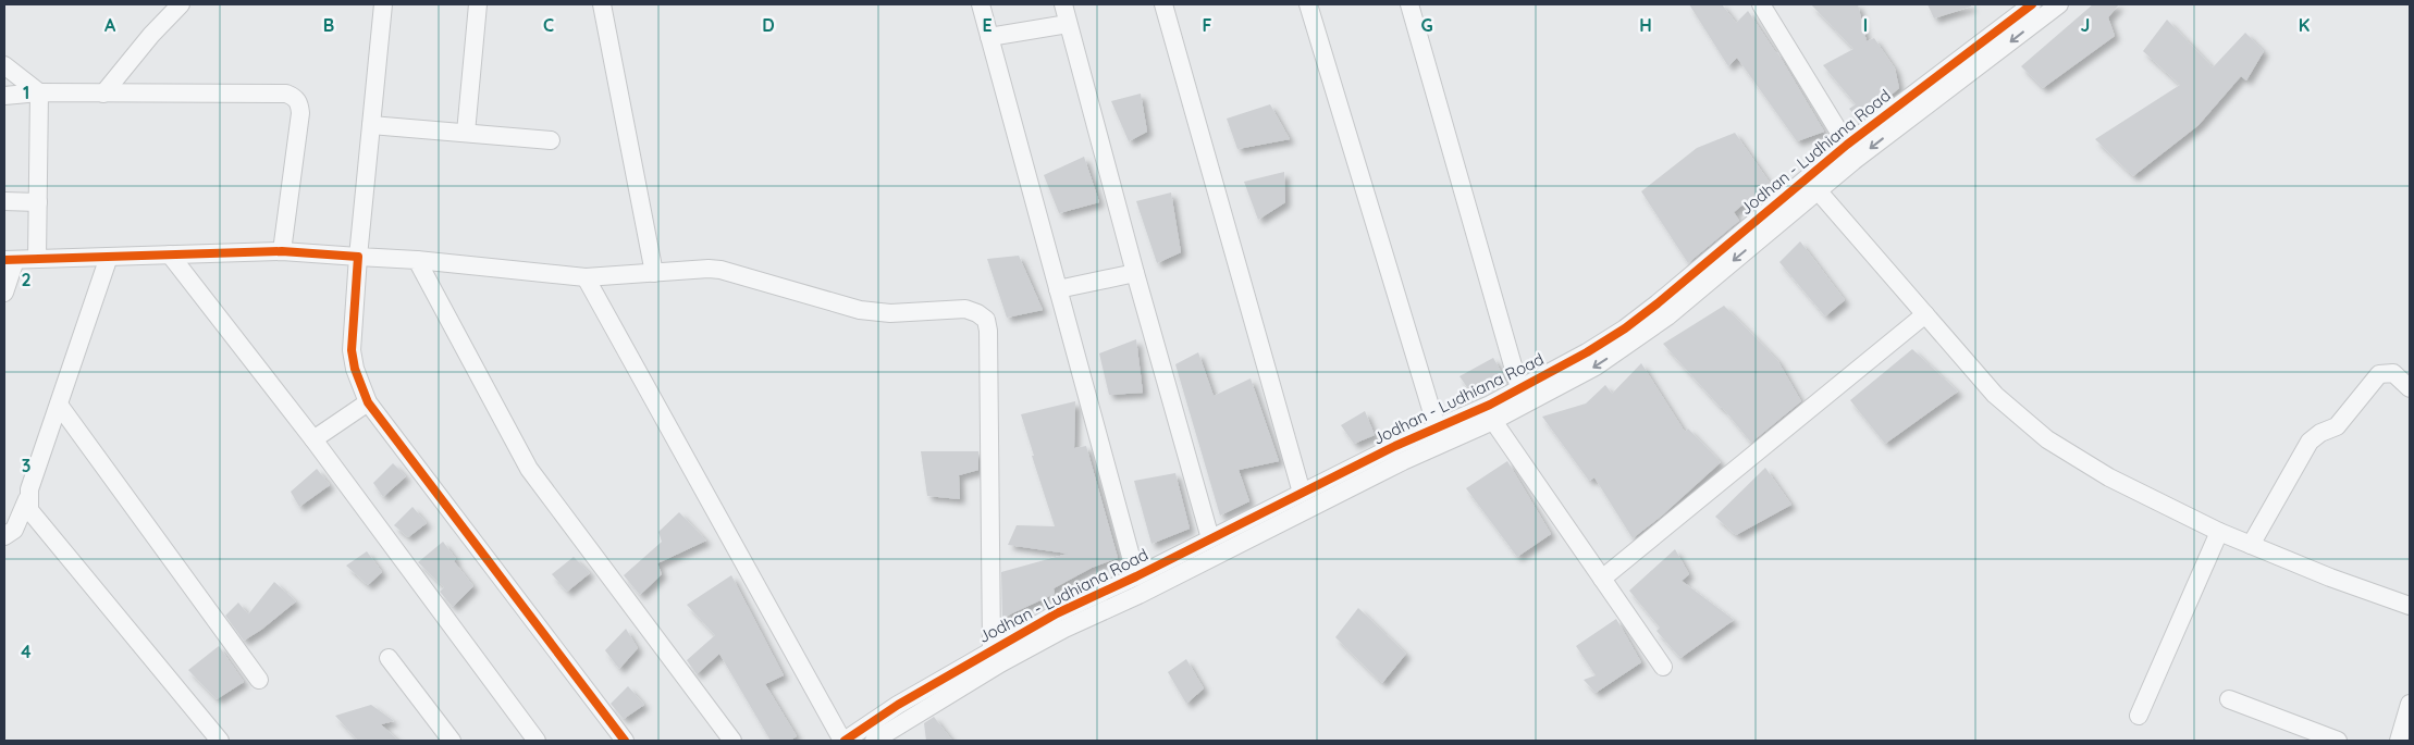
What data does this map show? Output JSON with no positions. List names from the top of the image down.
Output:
{
  "streets": {
    "street": ["Jodhan - Ludhiana Road"]
  },
  "grid": {
    "columns": [
      "A",
      "B",
      "C",
      "D",
      "E",
      "F",
      "G",
      "H",
      "I",
      "J",
      "K"
    ],
    "rows": [
      "1",
      "2",
      "3",
      "4"
    ]
  }
}
